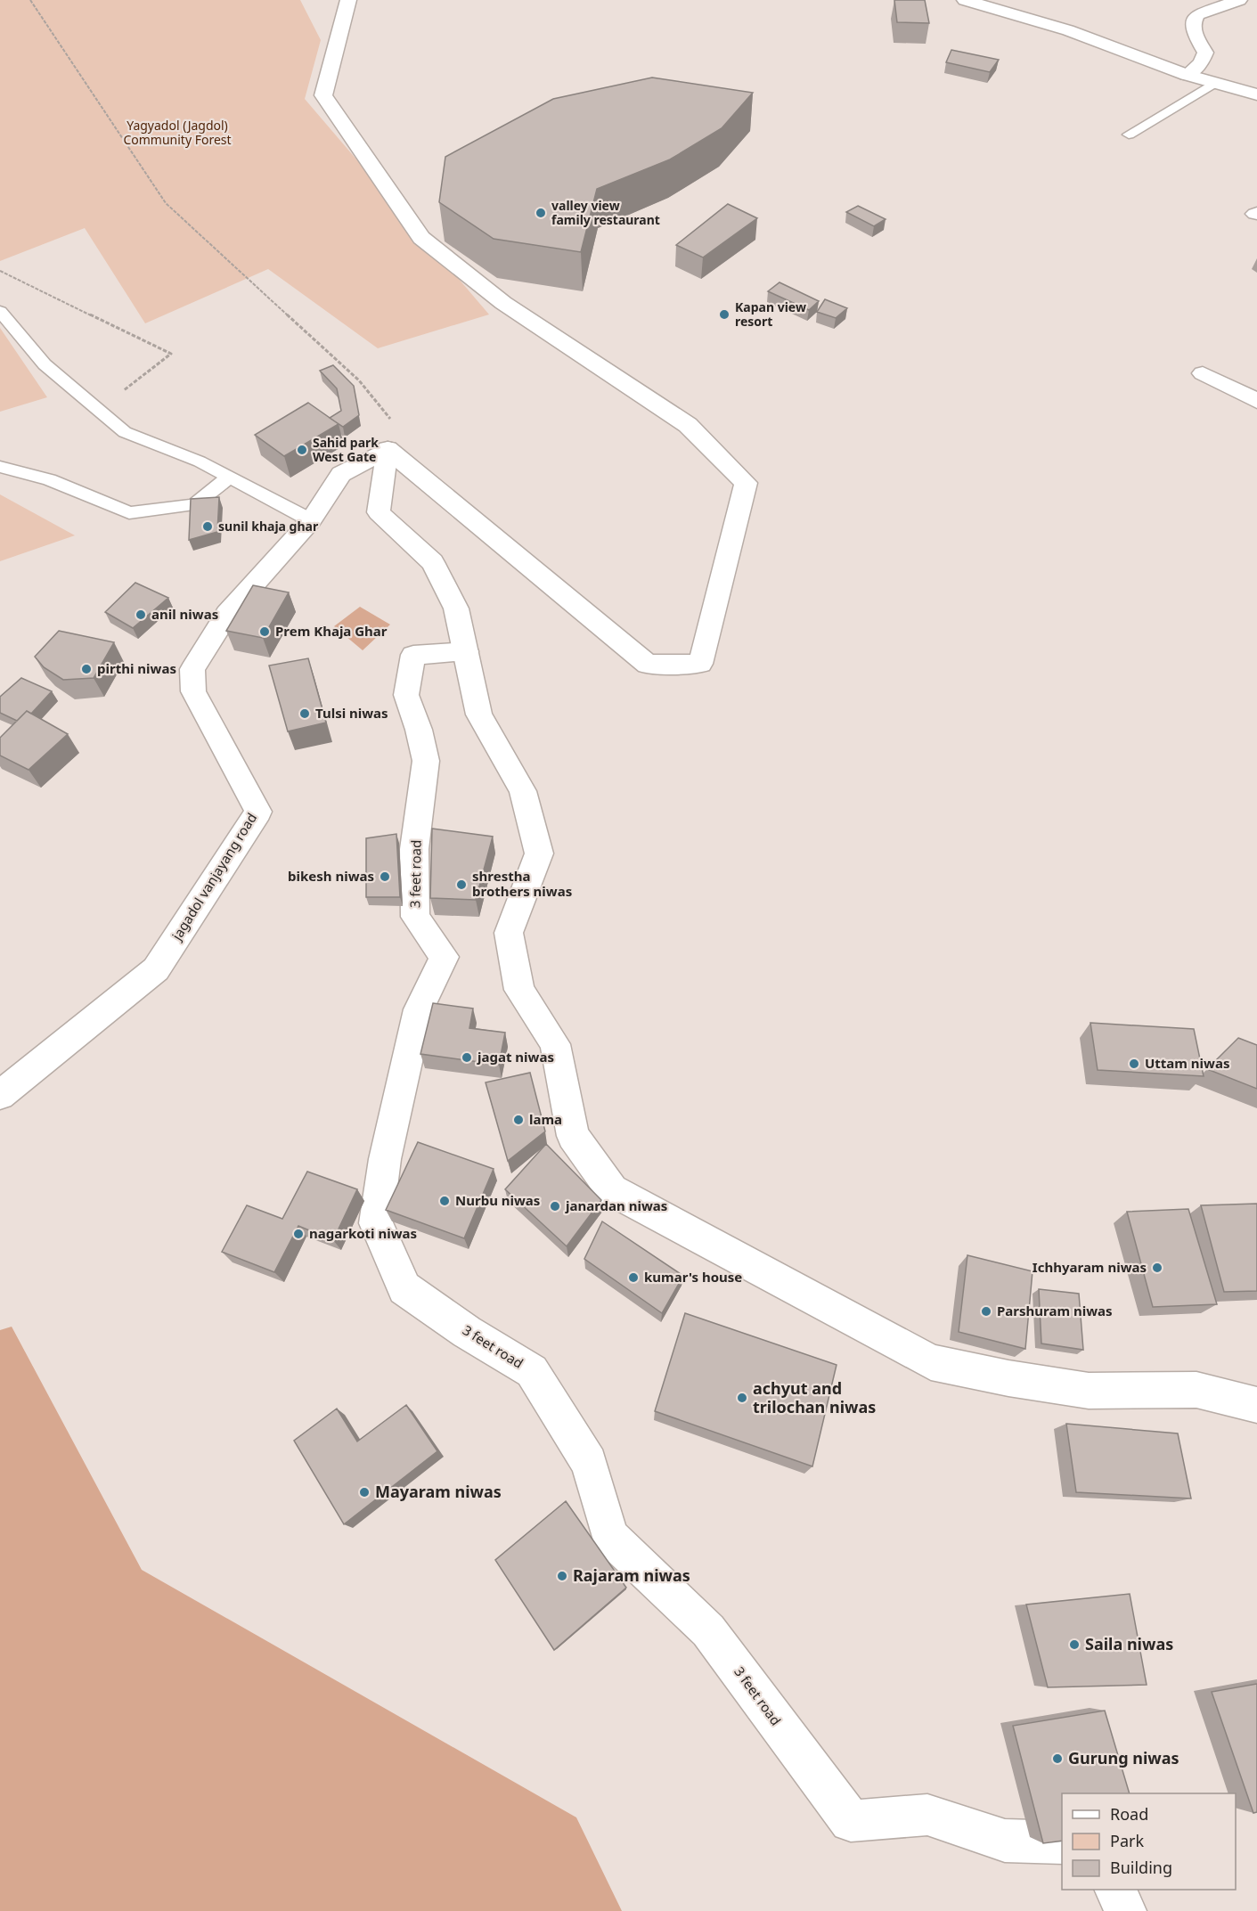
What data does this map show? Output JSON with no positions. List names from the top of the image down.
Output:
{
  "streets": {
    "street": ["3 feet road", "jagadol vanjayang road"]
  },
  "parks": ["Yagyadol (Jagdol) Community Forest"],
  "places": [
    "valley view family restaurant",
    "Kapan view resort",
    "Sahid park West Gate",
    "sunil khaja ghar",
    "anil niwas",
    "Prem Khaja Ghar",
    "pirthi niwas",
    "Tulsi niwas",
    "bikesh niwas",
    "shrestha brothers niwas",
    "jagat niwas",
    "Uttam niwas",
    "lama",
    "Nurbu niwas",
    "janardan niwas",
    "nagarkoti niwas",
    "Ichhyaram niwas",
    "kumar's house",
    "Parshuram niwas",
    "achyut and trilochan niwas",
    "Mayaram niwas",
    "Rajaram niwas",
    "Saila niwas",
    "Gurung niwas"
  ],
  "legend": ["Road", "Park", "Building"]
}
